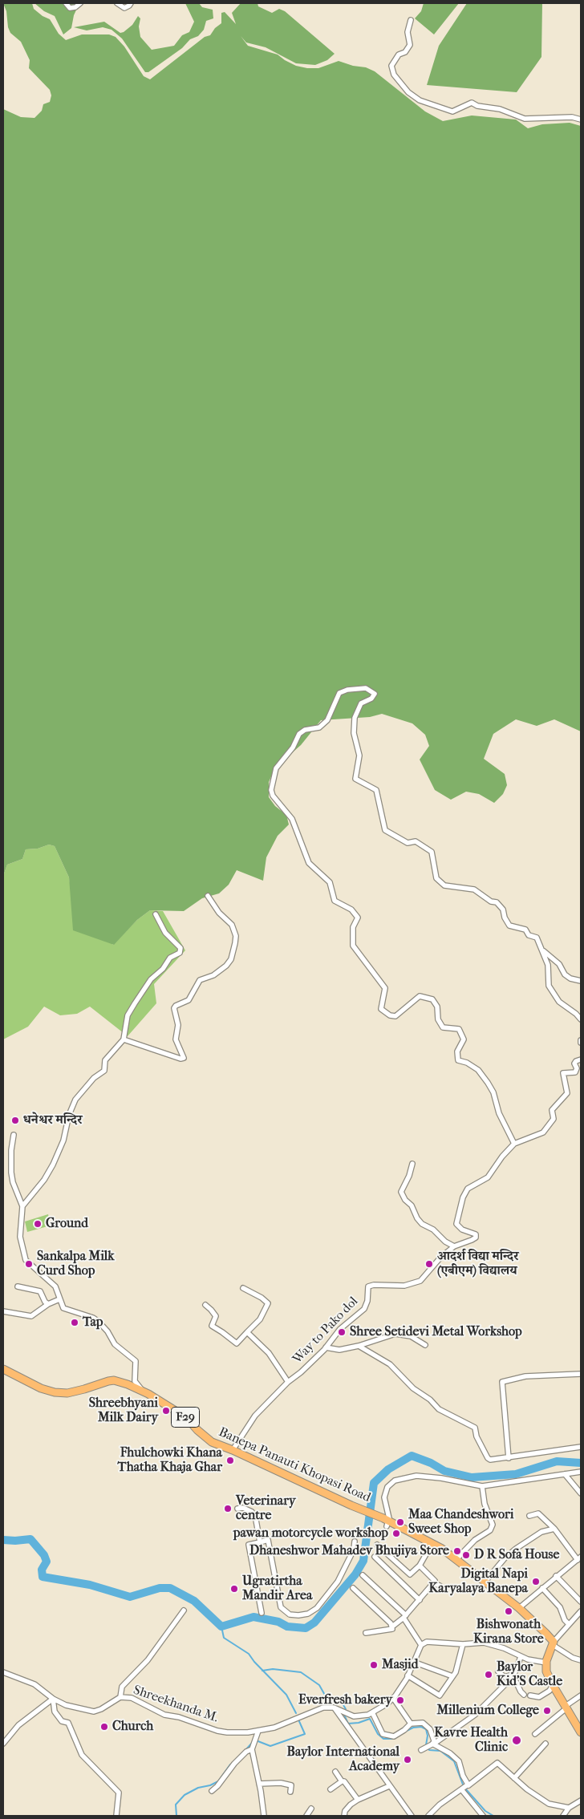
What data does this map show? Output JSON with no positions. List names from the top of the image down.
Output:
{
  "streets": {
    "main road": ["F29", "Banepa Panauti Khopasi Road"],
    "street": ["Way to Pako dol", "Shreekhanda M."]
  },
  "crossings": [
    ["Way to Pako dol", "Banepa Panauti Khopasi Road"],
    ["F29", "Banepa Panauti Khopasi Road"]
  ],
  "places": [
    "धनेश्वर मन्दिर",
    "Ground",
    "Sankalpa Milk Curd Shop",
    "आदर्श विद्या मन्दिर (एबीएम) विद्यालय",
    "Tap",
    "Shree Setidevi Metal Workshop",
    "Shreebhyani Milk Dairy",
    "Fhulchowki Khana Thatha Khaja Ghar",
    "Veterinary centre",
    "Maa Chandeshwori Sweet Shop",
    "pawan motorcycle workshop",
    "Dhaneshwor Mahadev Bhujiya Store",
    "D R Sofa House",
    "Digital Napi Karyalaya Banepa",
    "Ugratirtha Mandir Area",
    "Bishwonath Kirana Store",
    "Masjid",
    "Baylor Kid'S Castle",
    "Everfresh bakery",
    "Millenium College",
    "Church",
    "Kavre Health Clinic",
    "Baylor International Academy"
  ]
}
